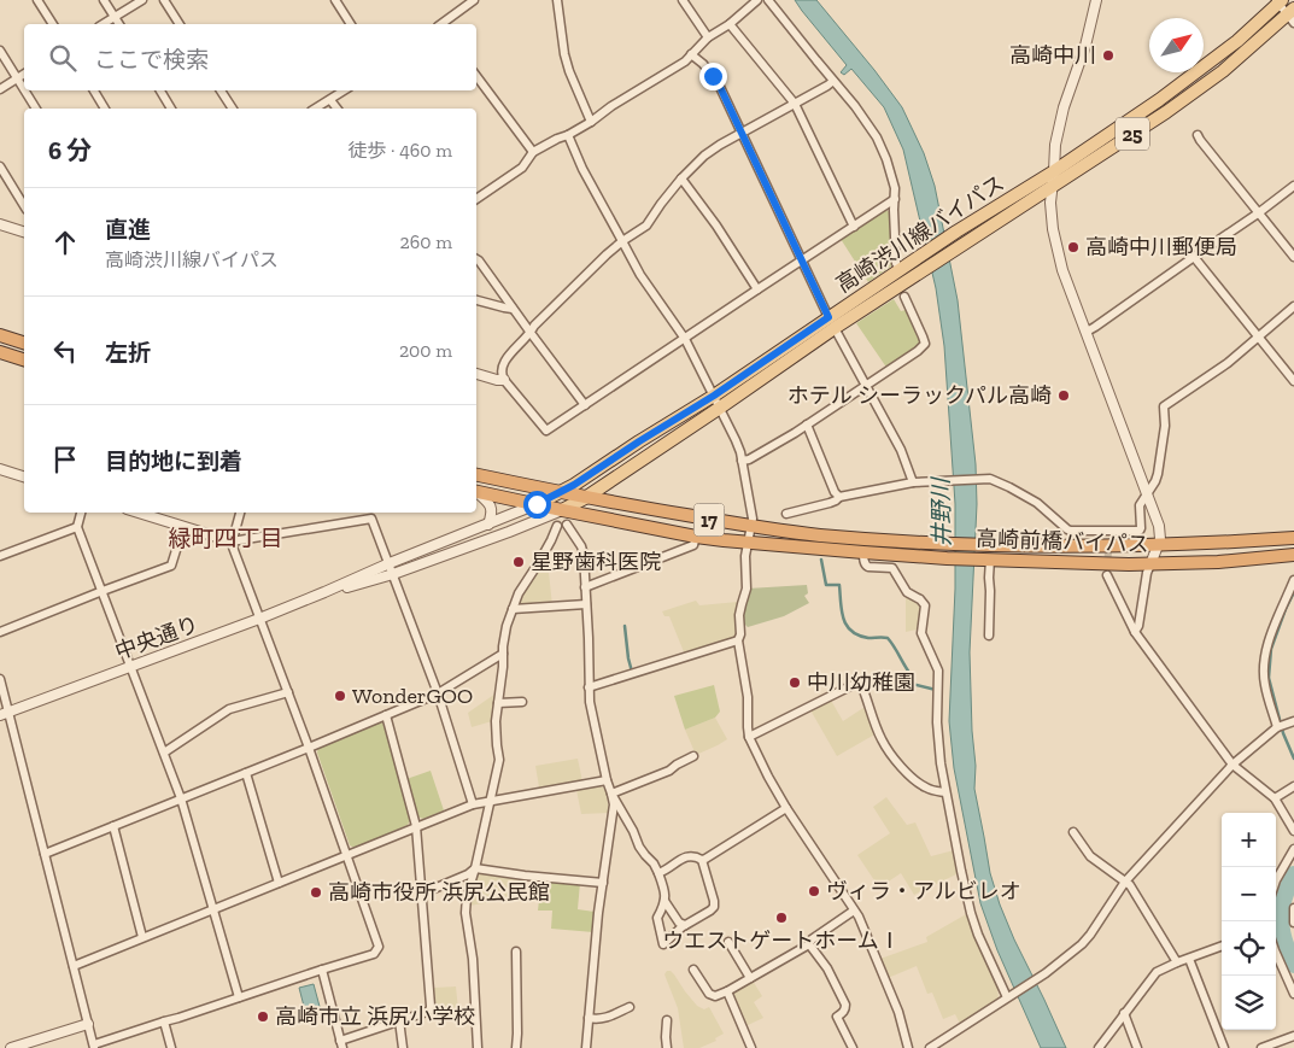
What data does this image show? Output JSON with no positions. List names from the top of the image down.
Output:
{
  "streets": {
    "highway": ["17", "高崎前橋バイパス"],
    "main road": ["25", "高崎渋川線バイパス"],
    "street": ["中央通り"]
  },
  "crossings": [
    ["高崎渋川線バイパス", "高崎前橋バイパス"],
    ["高崎渋川線バイパス", "中央通り"],
    ["高崎前橋バイパス", "中央通り"]
  ],
  "districts": ["緑町四丁目"],
  "water": ["井野川"],
  "places": [
    "高崎中川",
    "高崎中川郵便局",
    "ホテル シーラックパル高崎",
    "星野歯科医院",
    "中川幼稚園",
    "WonderGOO",
    "ヴィラ・アルビレオ",
    "高崎市役所 浜尻公民館",
    "ウエストゲートホームⅠ",
    "高崎市立 浜尻小学校"
  ],
  "north": "top right",
  "page": {
    "search": "ここで検索",
    "heading": ["6 分", "徒歩 · 460 m"],
    "list": [
      ["直進", "高崎渋川線バイパス", "260 m"],
      ["左折", "200 m"],
      "目的地に到着"
    ],
    "map_buttons": ["+", "−"]
  }
}
